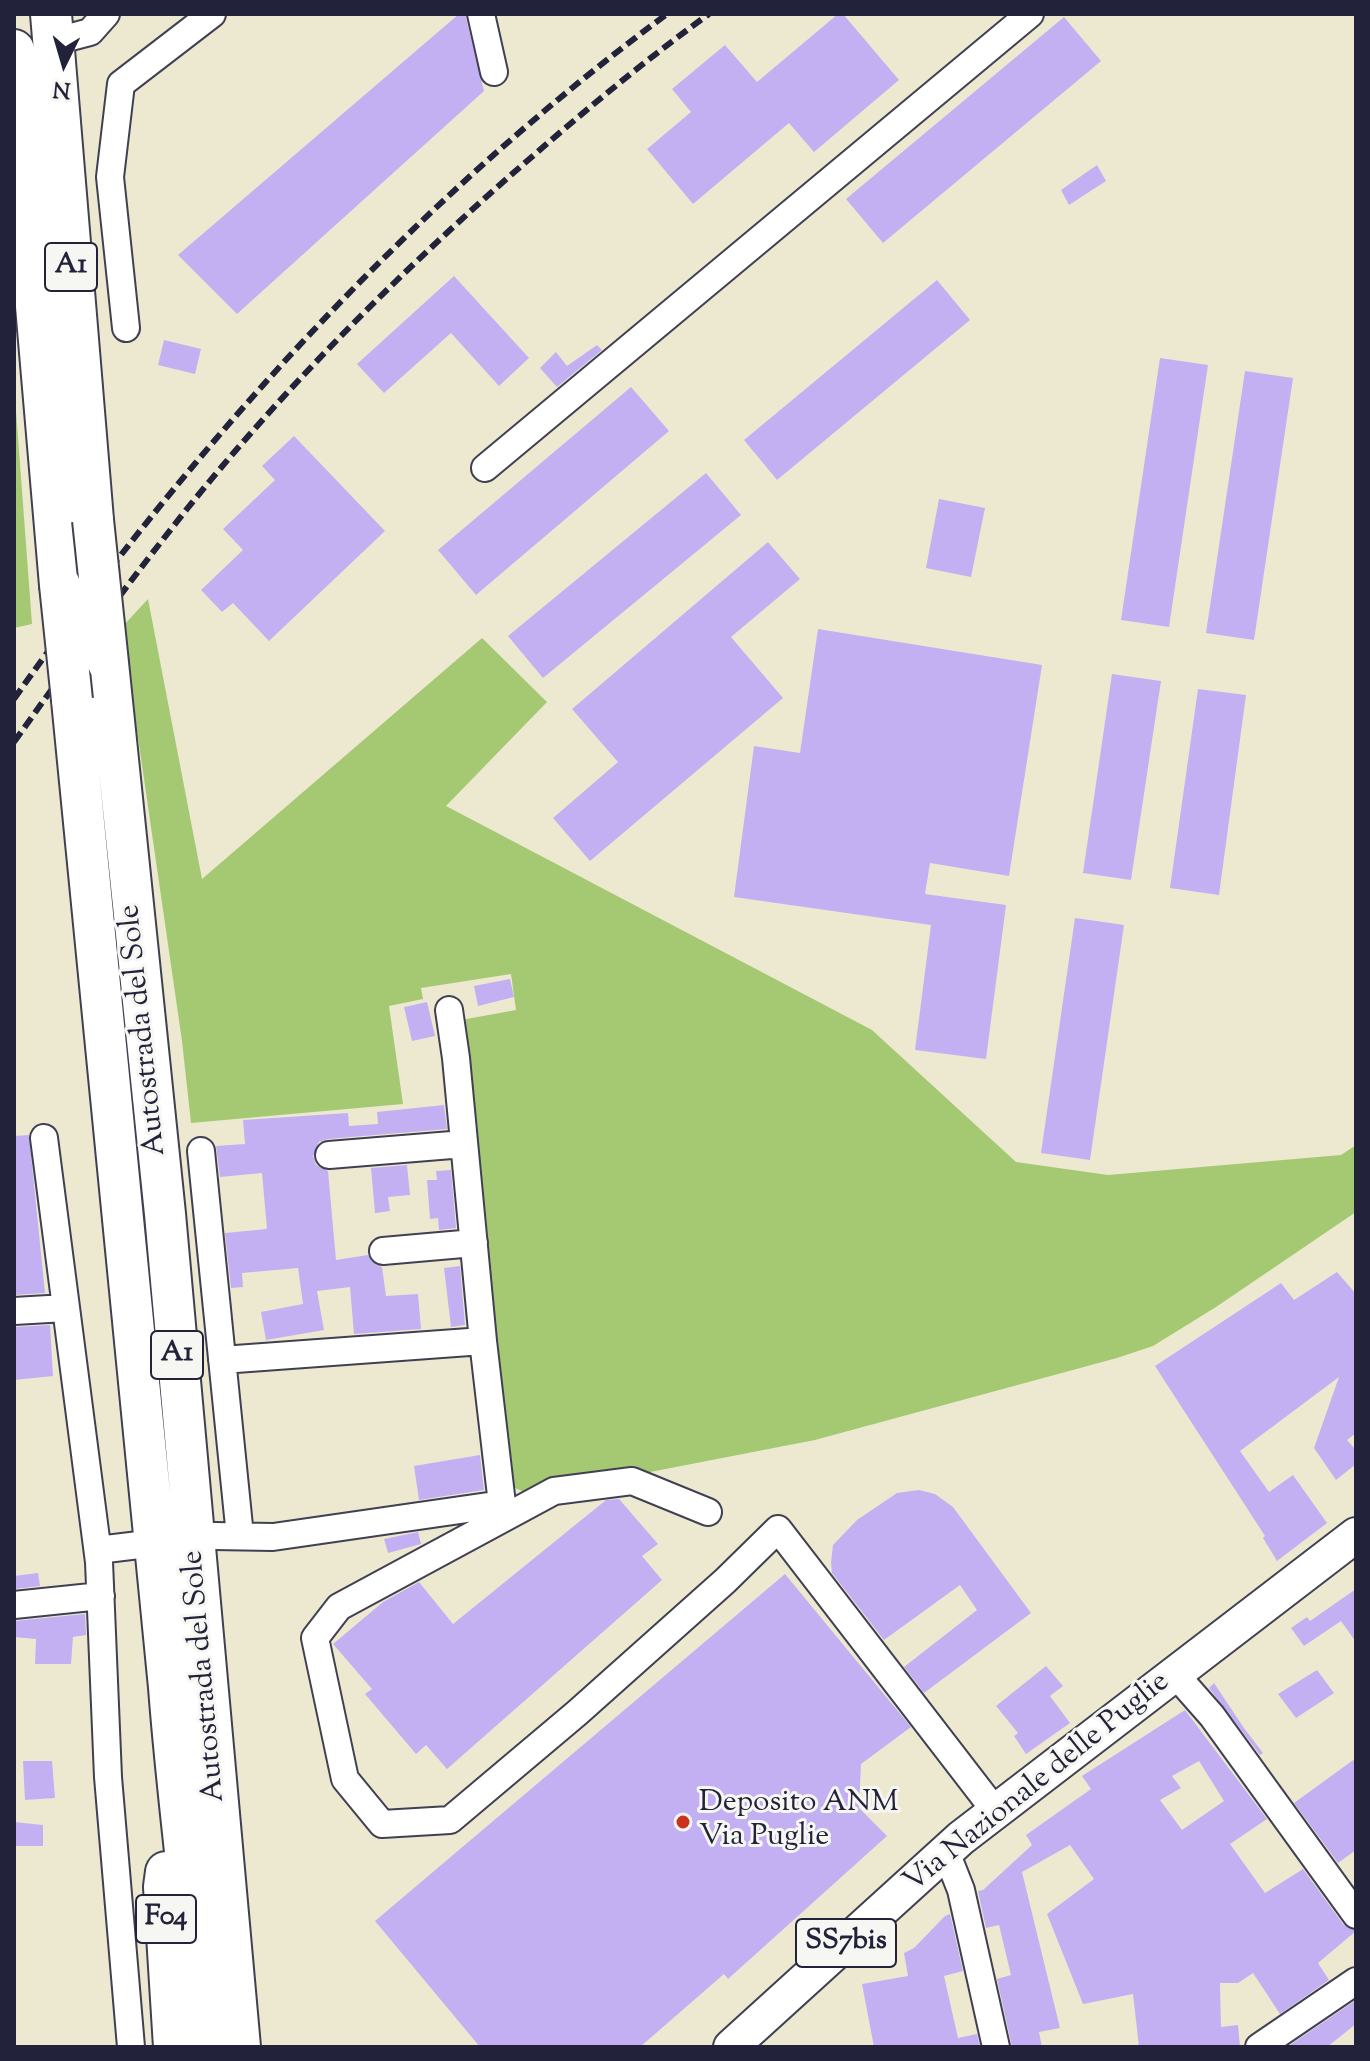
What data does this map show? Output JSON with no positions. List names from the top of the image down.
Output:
{
  "streets": {
    "highway": ["A1", "Autostrada del Sole", "F04"],
    "main road": ["Via Nazionale delle Puglie", "SS7bis"]
  },
  "crossings": [
    ["Autostrada del Sole", "F04"]
  ],
  "places": ["Deposito ANM Via Puglie"],
  "north": "bottom"
}
